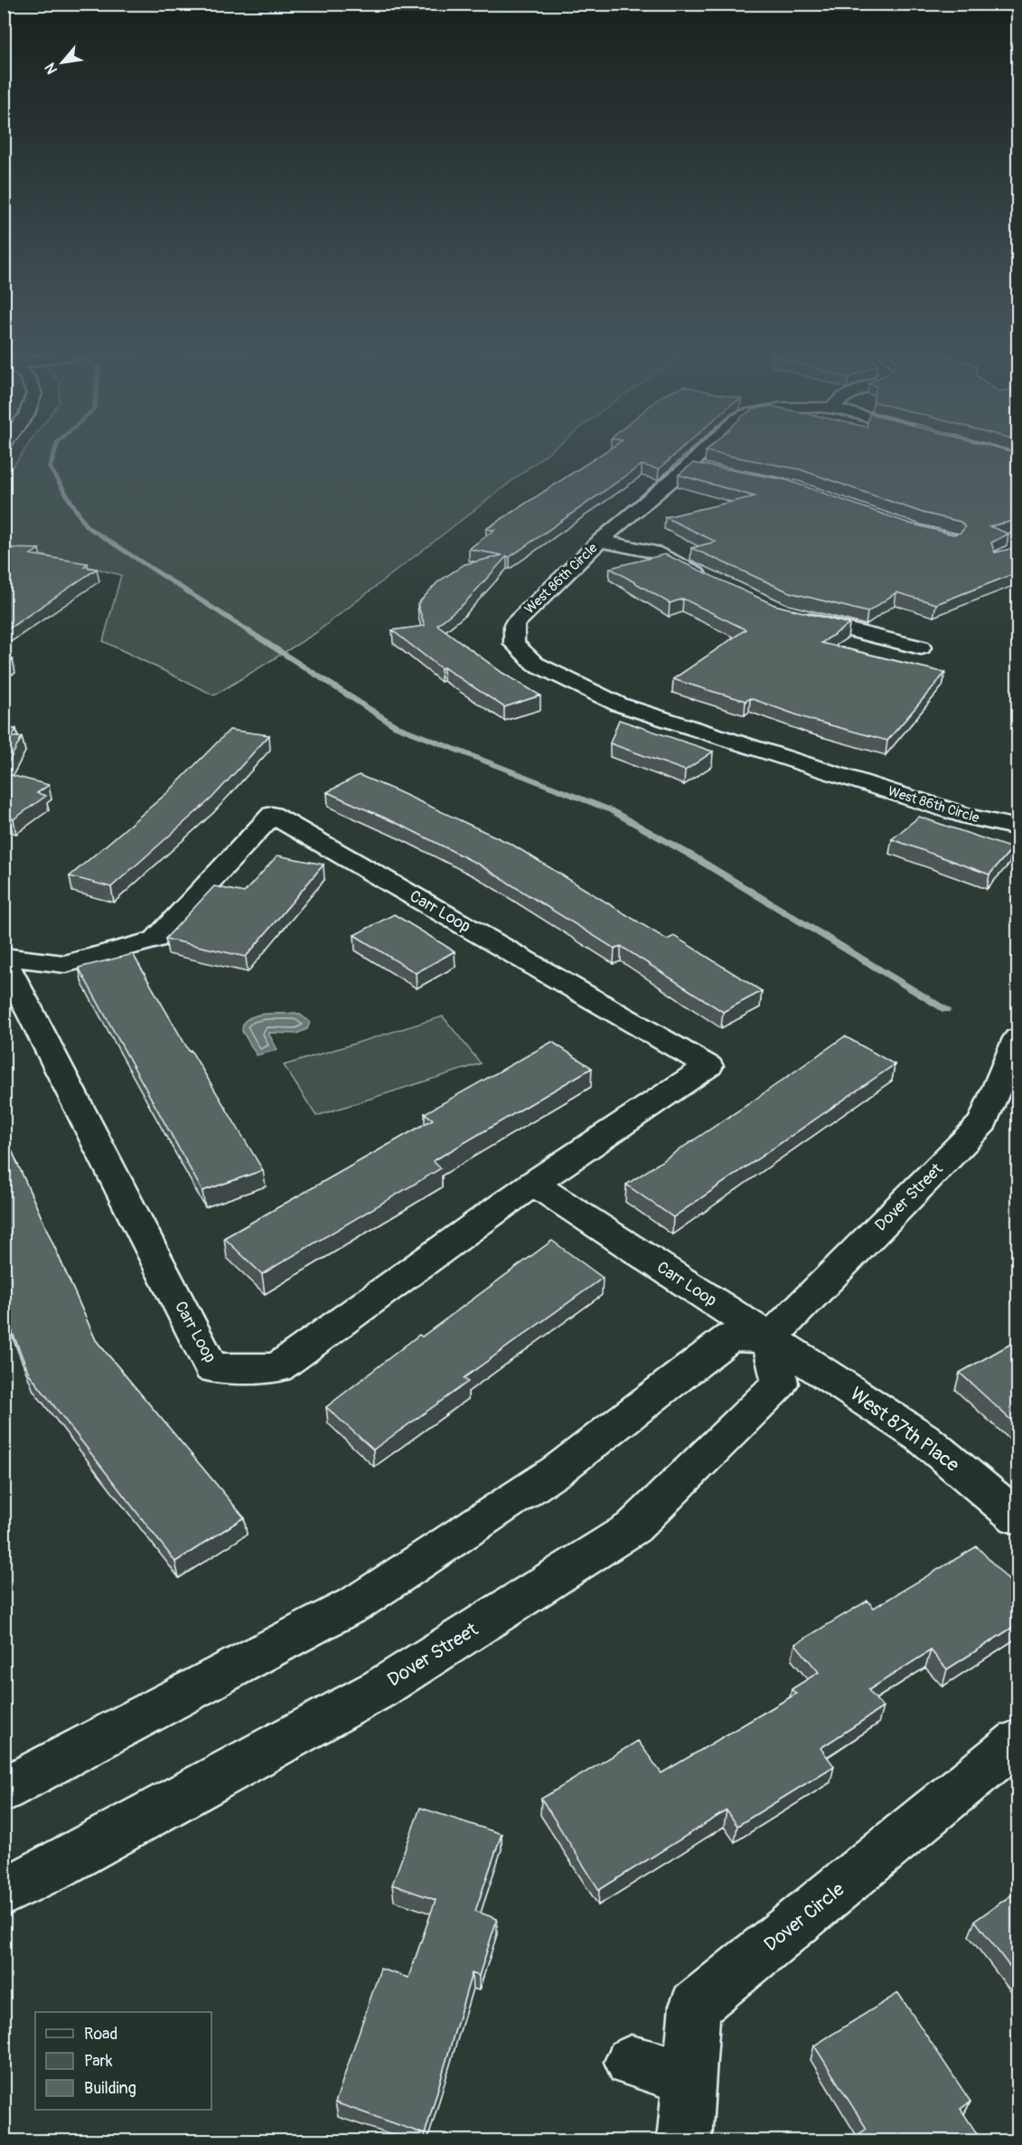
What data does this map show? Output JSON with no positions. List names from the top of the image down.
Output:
{
  "streets": {
    "street": [
      "West 86th Circle",
      "Carr Loop",
      "Dover Street",
      "West 87th Place",
      "Dover Circle"
    ]
  },
  "crossings": [
    ["Carr Loop", "Dover Street"],
    ["Carr Loop", "West 87th Place"],
    ["Dover Street", "West 87th Place"]
  ],
  "legend": ["Road", "Park", "Building"],
  "north": "bottom left"
}
